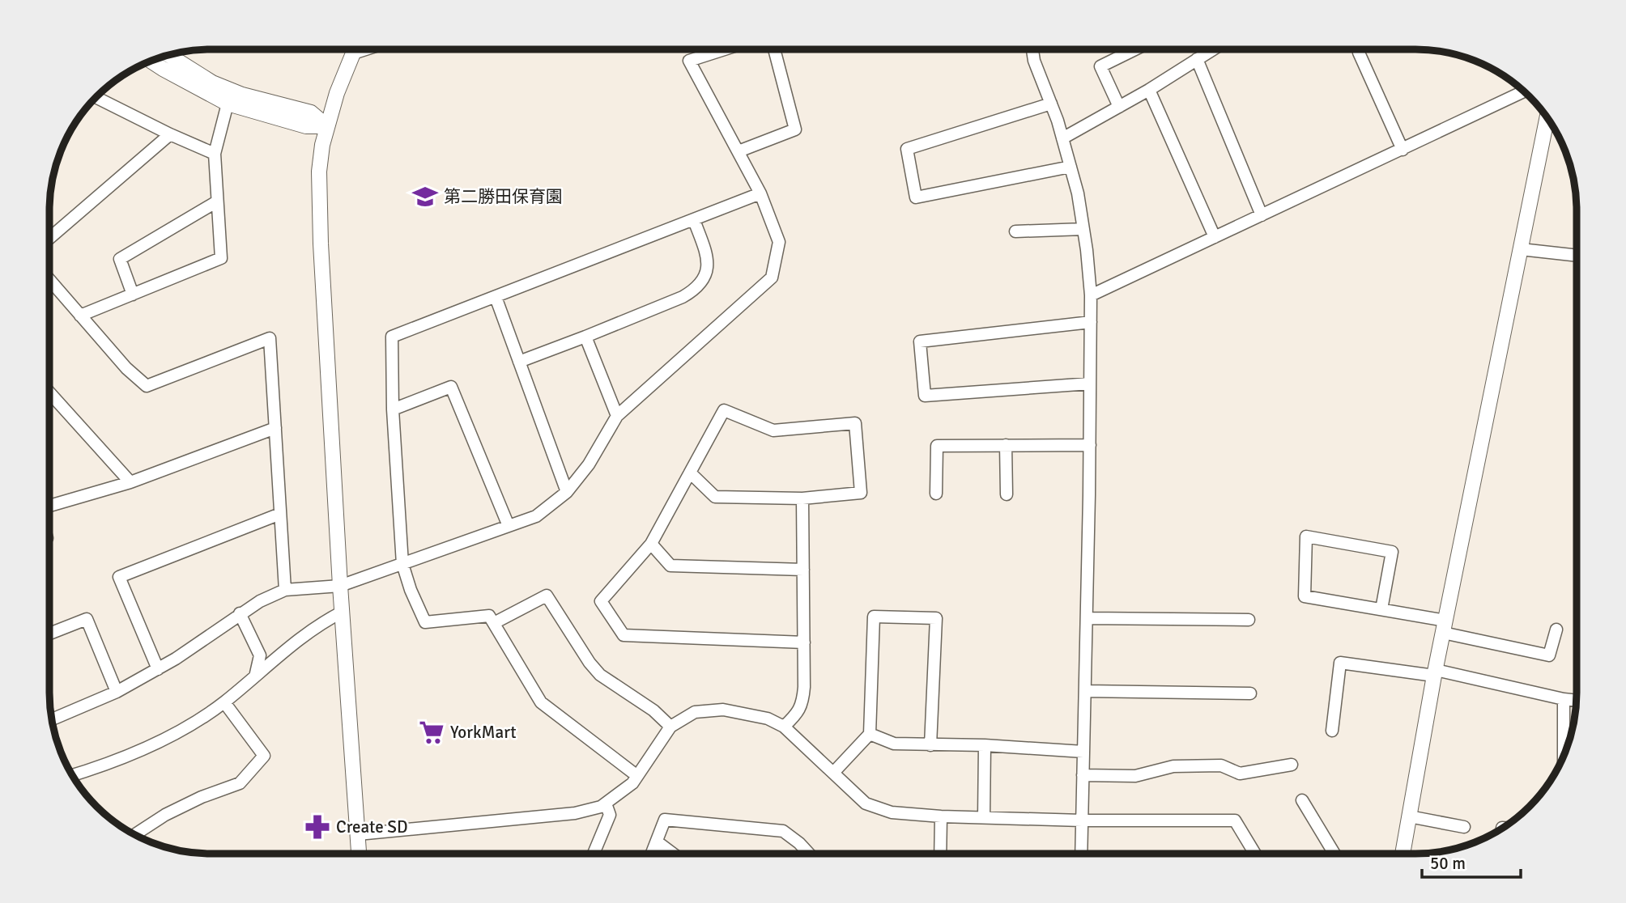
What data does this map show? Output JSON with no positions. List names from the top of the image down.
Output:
{
  "places": {
    "school or university": ["第二勝田保育園"],
    "supermarket": ["YorkMart"],
    "pharmacy": ["Create SD"]
  },
  "scale_bar": "50 m"
}
